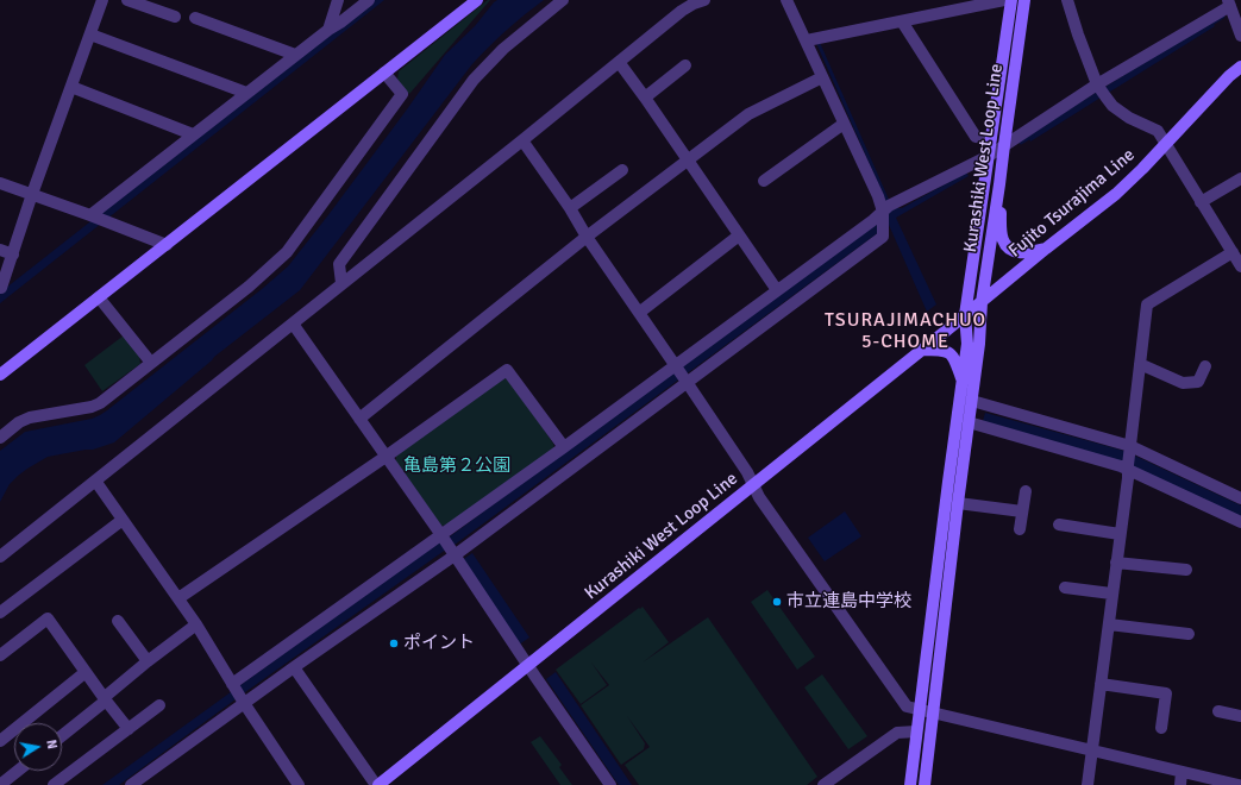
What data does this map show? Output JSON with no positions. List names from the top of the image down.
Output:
{
  "streets": {
    "main road": ["Kurashiki West Loop Line", "Fujito Tsurajima Line"]
  },
  "crossings": [
    ["Kurashiki West Loop Line", "Fujito Tsurajima Line"]
  ],
  "districts": ["TSURAJIMACHUO 5-CHOME"],
  "parks": ["亀島第２公園"],
  "places": ["市立連島中学校", "ポイント"],
  "north": "right"
}
